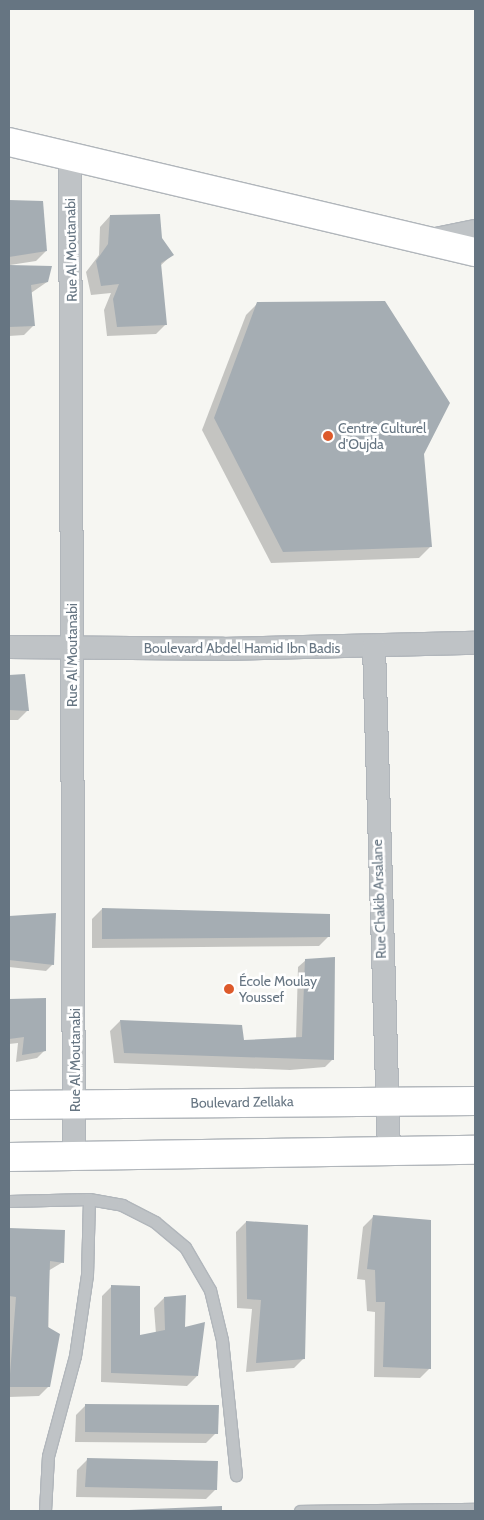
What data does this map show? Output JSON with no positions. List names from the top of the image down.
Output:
{
  "streets": {
    "main road": ["Boulevard Zellaka"],
    "street": ["Rue Al Moutanabi", "Boulevard Abdel Hamid Ibn Badis", "Rue Chakib Arsalane"]
  },
  "crossings": [
    ["Rue Al Moutanabi", "Boulevard Abdel Hamid Ibn Badis"],
    ["Rue Al Moutanabi", "Boulevard Zellaka"],
    ["Boulevard Abdel Hamid Ibn Badis", "Rue Chakib Arsalane"],
    ["Rue Chakib Arsalane", "Boulevard Zellaka"]
  ],
  "places": ["Centre Culturel d'Oujda", "École Moulay Youssef"]
}
